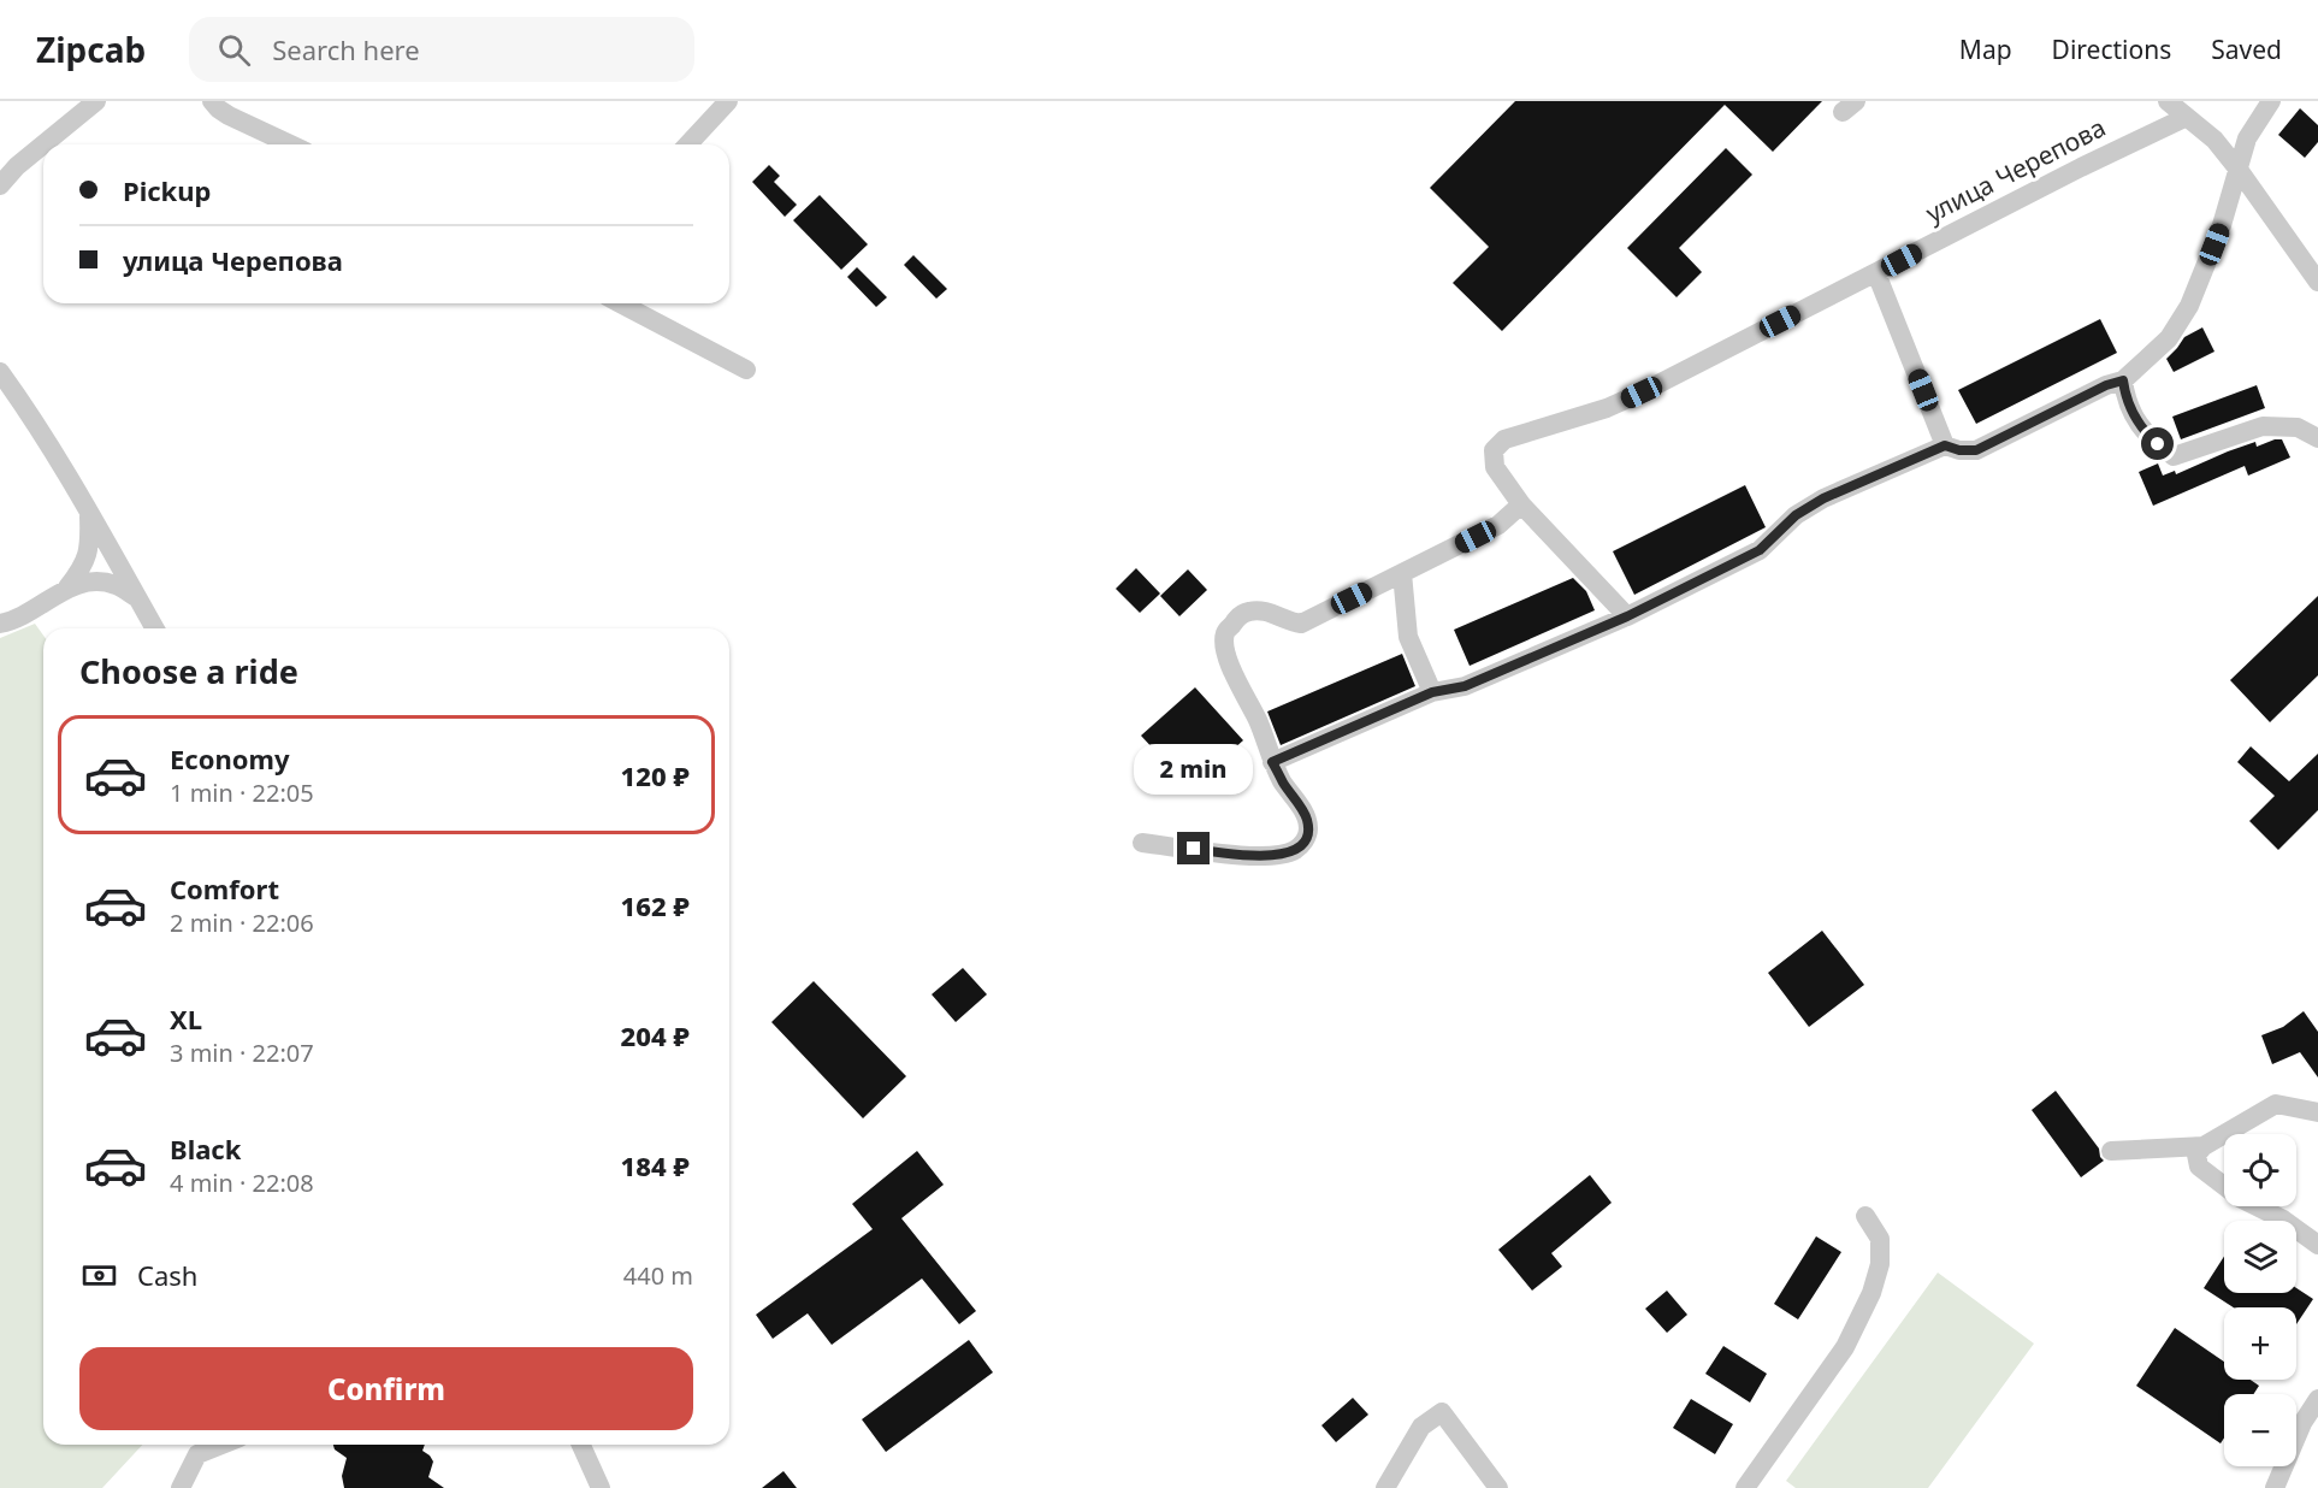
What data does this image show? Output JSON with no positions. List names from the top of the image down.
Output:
{
  "streets": {
    "street": ["улица Черепова"]
  },
  "page": {
    "header": "Zipcab",
    "search": "Search here",
    "nav": ["Map", "Directions", "Saved"],
    "banner": ["Pickup", "улица Черепова"],
    "heading": "Choose a ride",
    "list": [
      {
        "name": "Economy",
        "note": "1 min · 22:05",
        "value": "120 ₽"
      },
      {
        "name": "Comfort",
        "note": "2 min · 22:06",
        "value": "162 ₽"
      },
      {
        "name": "XL",
        "note": "3 min · 22:07",
        "value": "204 ₽"
      },
      {
        "name": "Black",
        "note": "4 min · 22:08",
        "value": "184 ₽"
      }
    ],
    "bubble": "2 min",
    "map_buttons": ["+", "−"],
    "pay": ["Cash", "440 m"],
    "buttons": "Confirm"
  }
}
